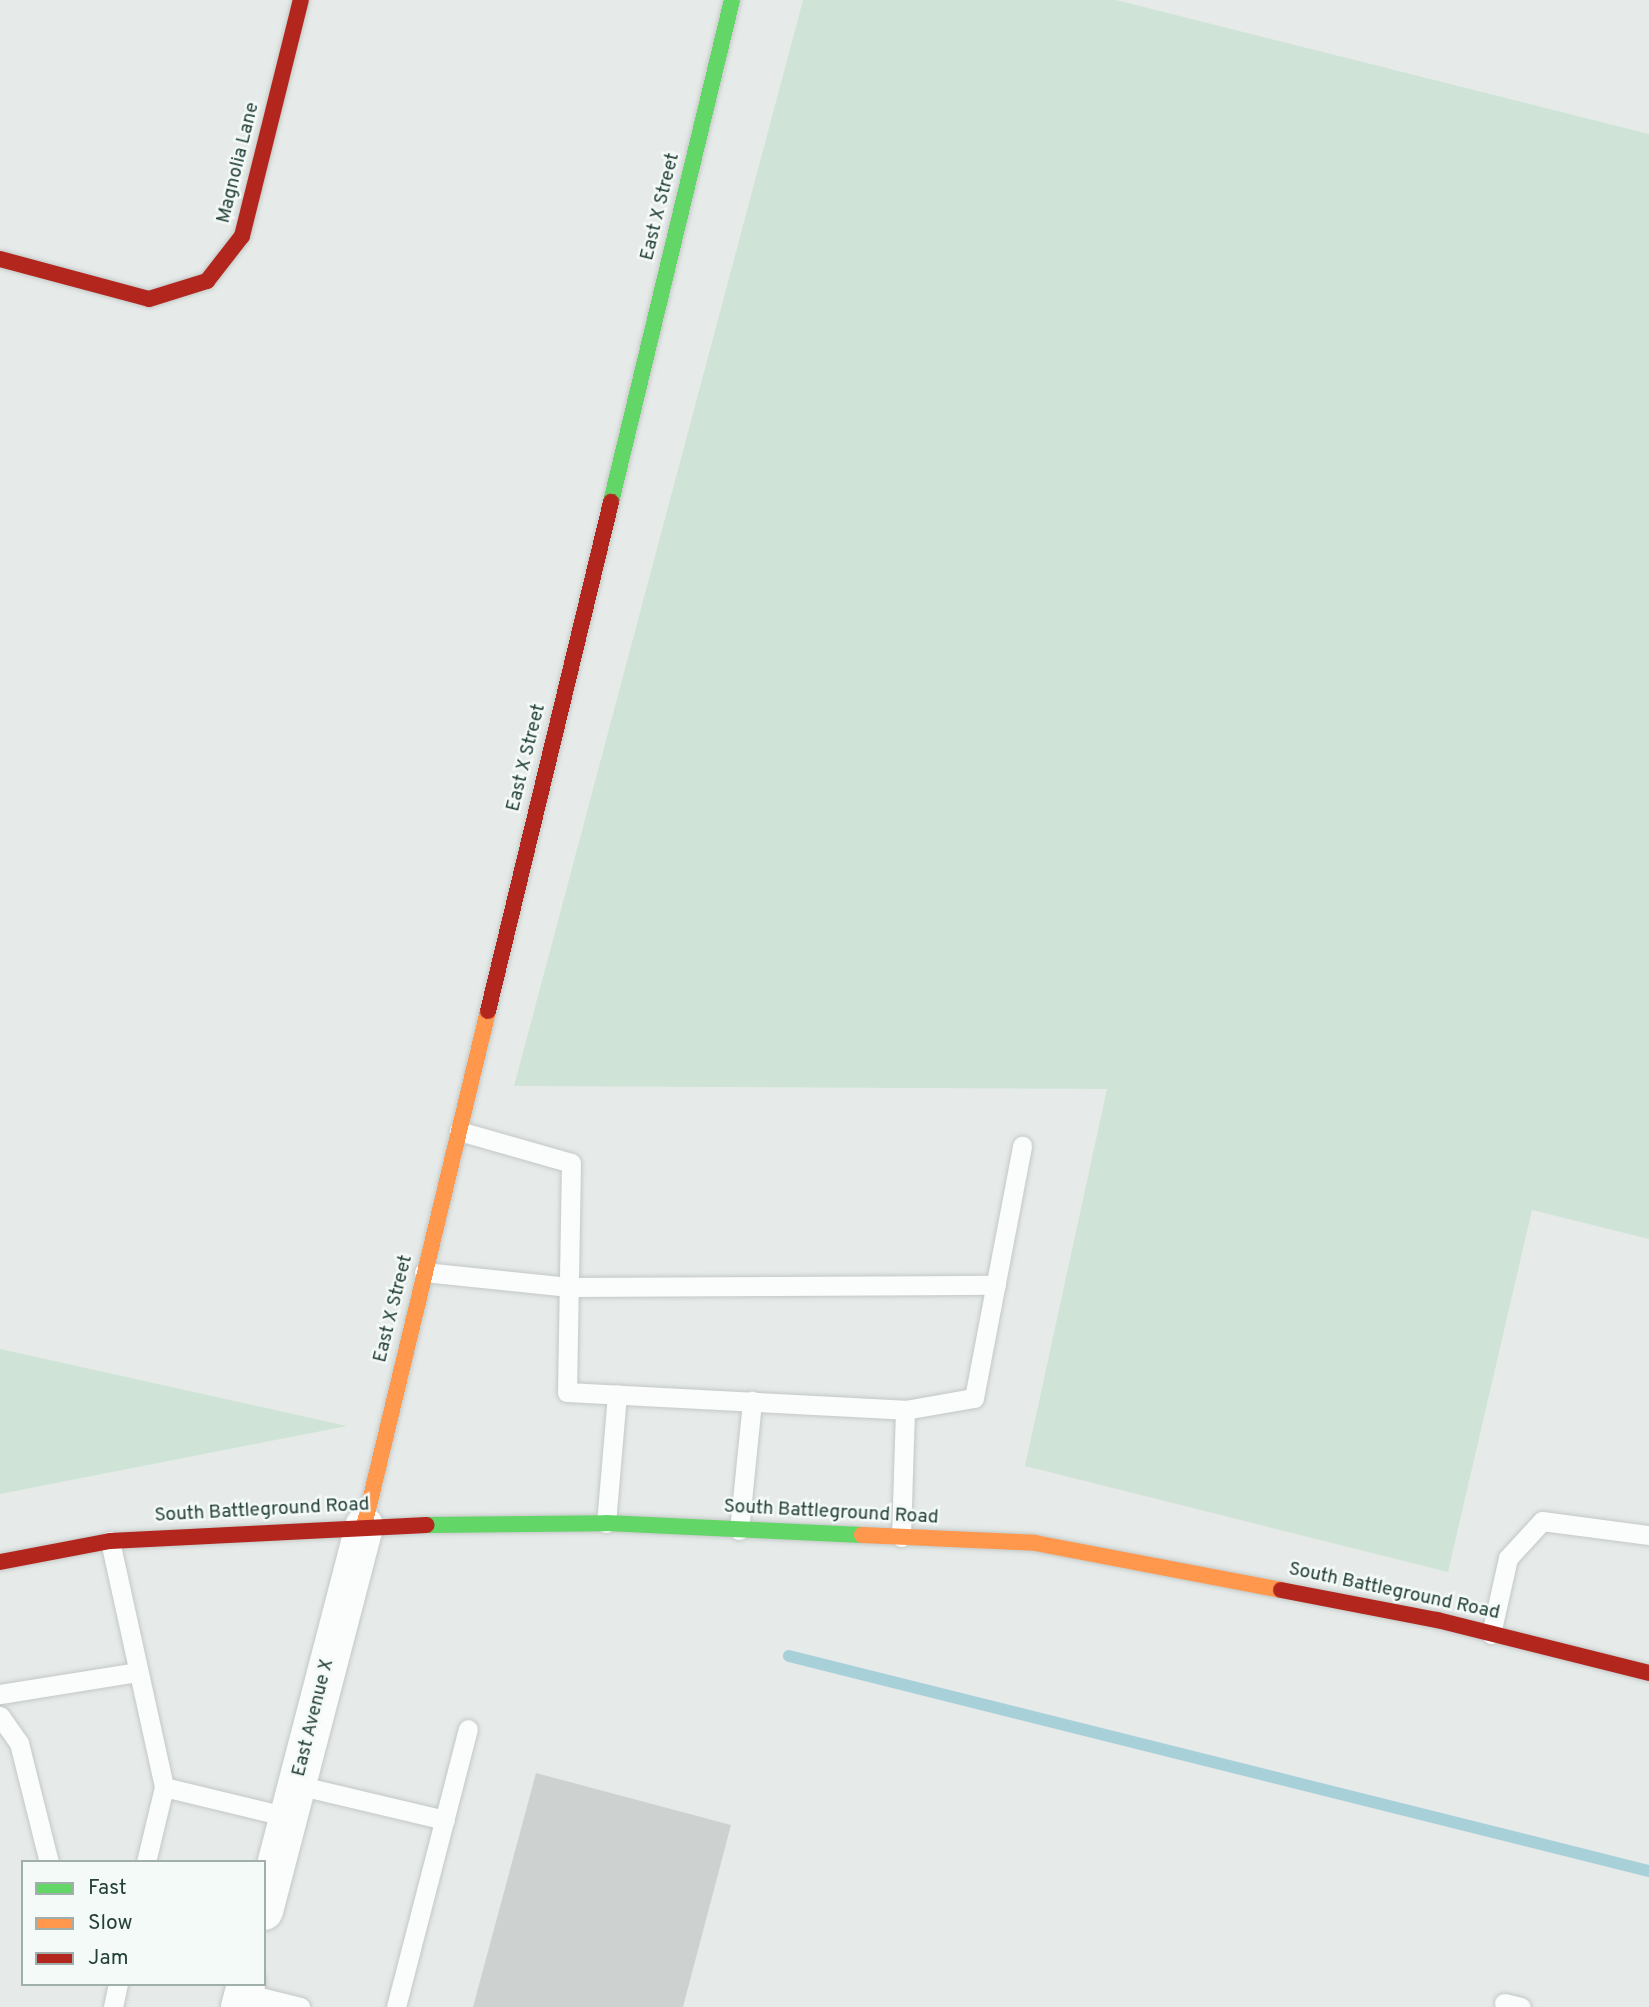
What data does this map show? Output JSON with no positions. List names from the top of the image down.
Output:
{
  "streets": {
    "street": [
      "Magnolia Lane",
      "East X Street",
      "South Battleground Road",
      "East Avenue X"
    ]
  },
  "crossings": [
    ["East X Street", "South Battleground Road"],
    ["East X Street", "East Avenue X"],
    ["South Battleground Road", "East Avenue X"]
  ],
  "legend": ["Fast", "Slow", "Jam"]
}
